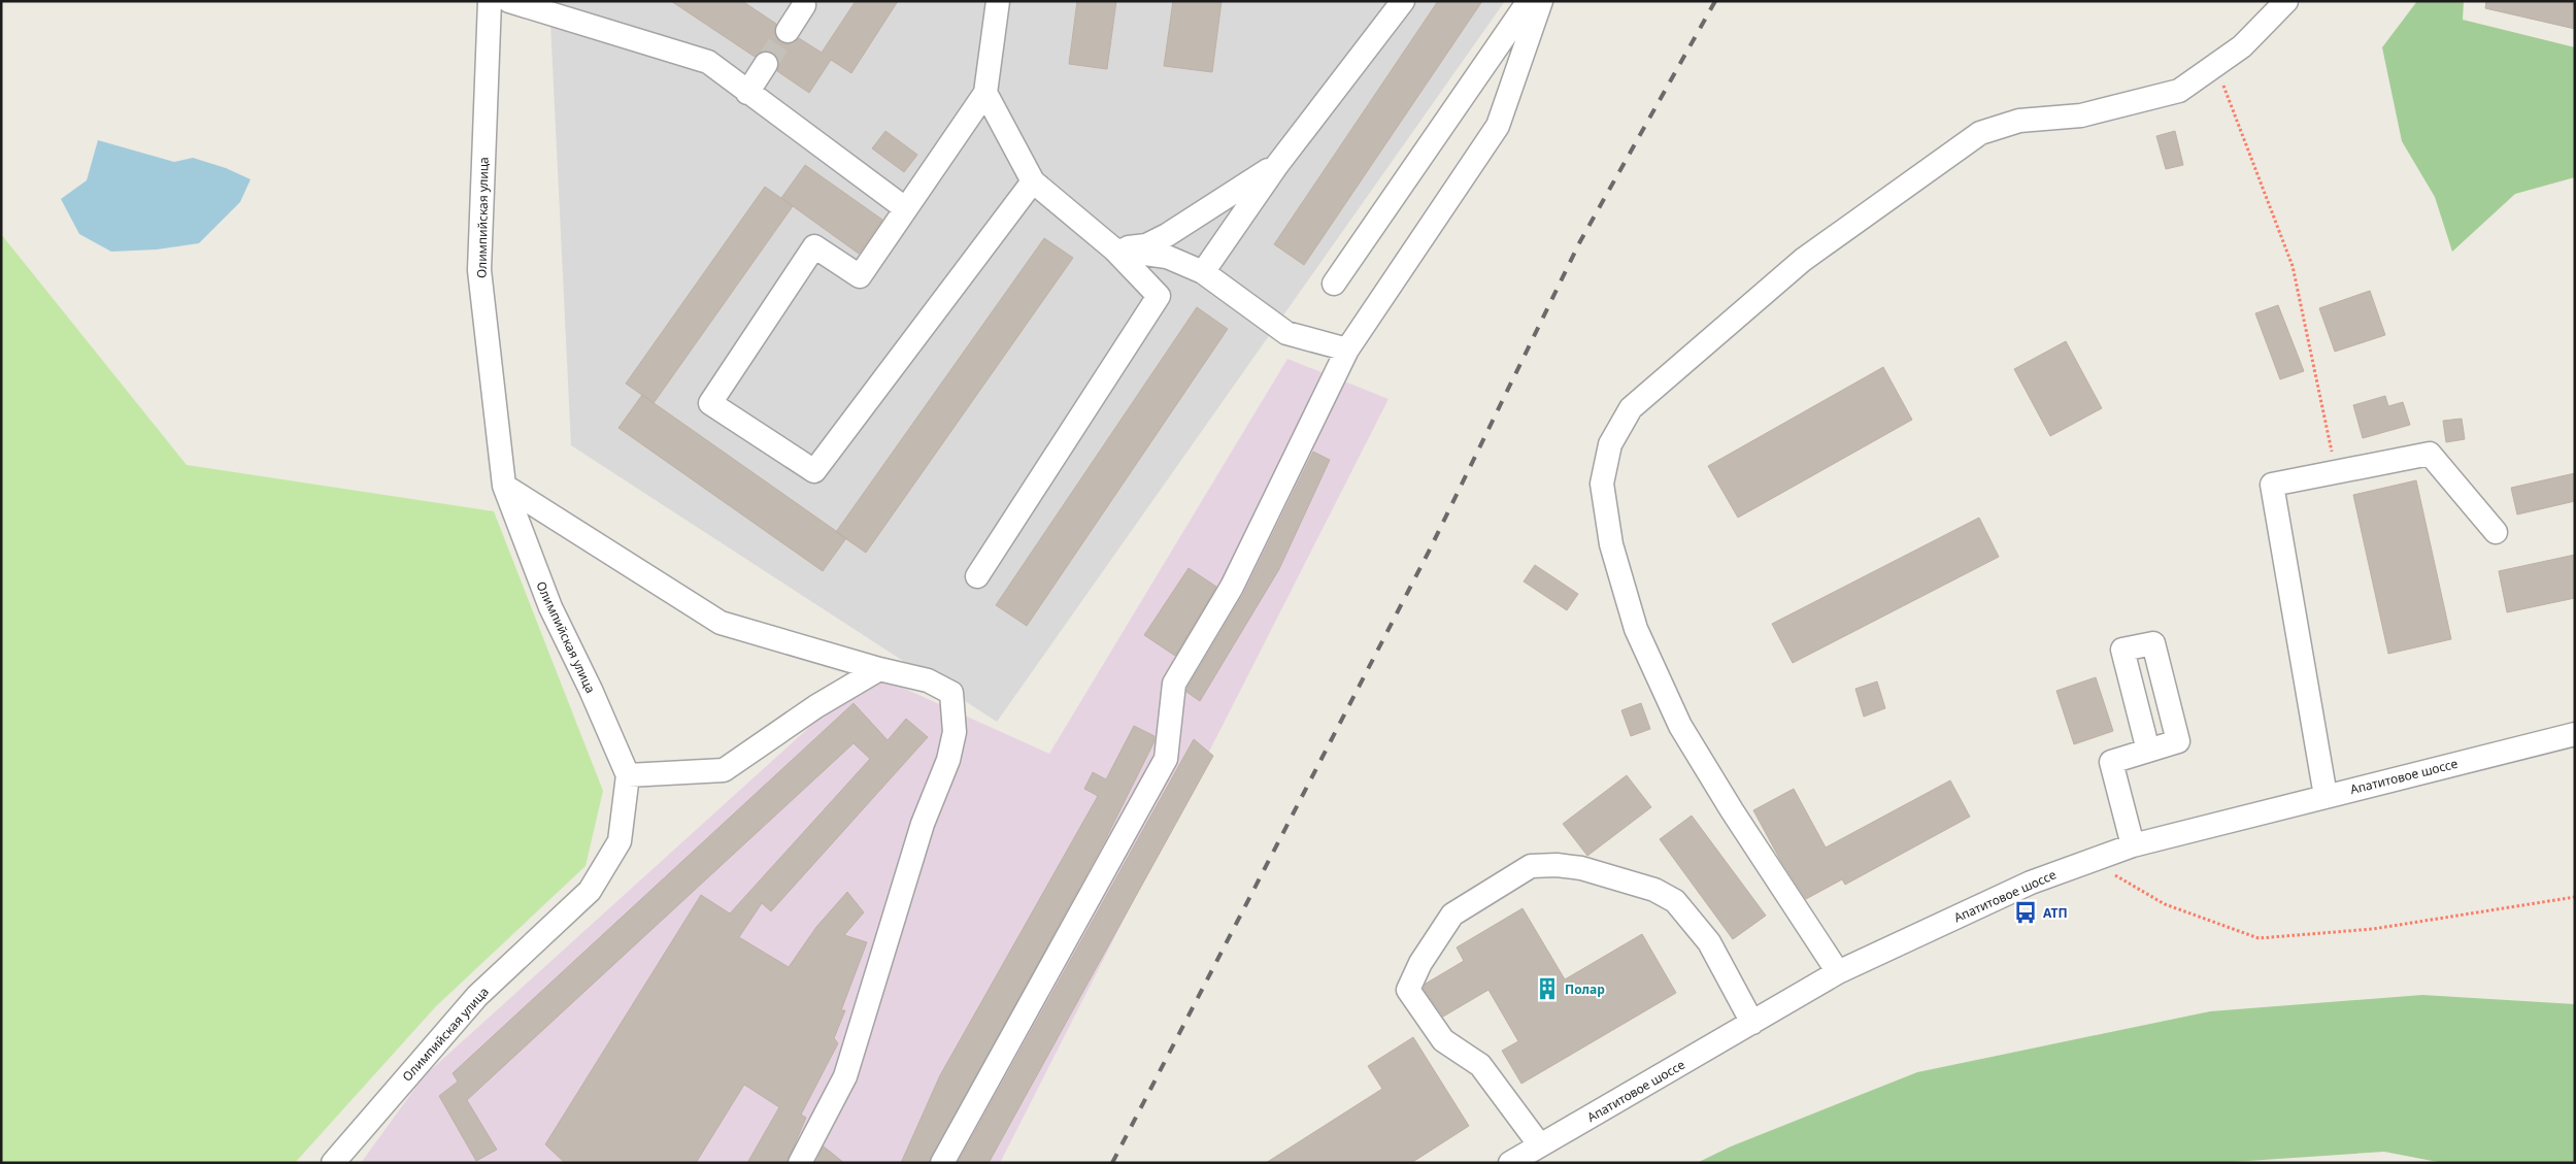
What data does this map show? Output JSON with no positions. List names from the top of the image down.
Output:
{
  "streets": {
    "street": ["Олимпийская улица", "Апатитовое шоссе"]
  },
  "places": {
    "bus stop": ["АТП"],
    "building": ["Полар"]
  }
}
